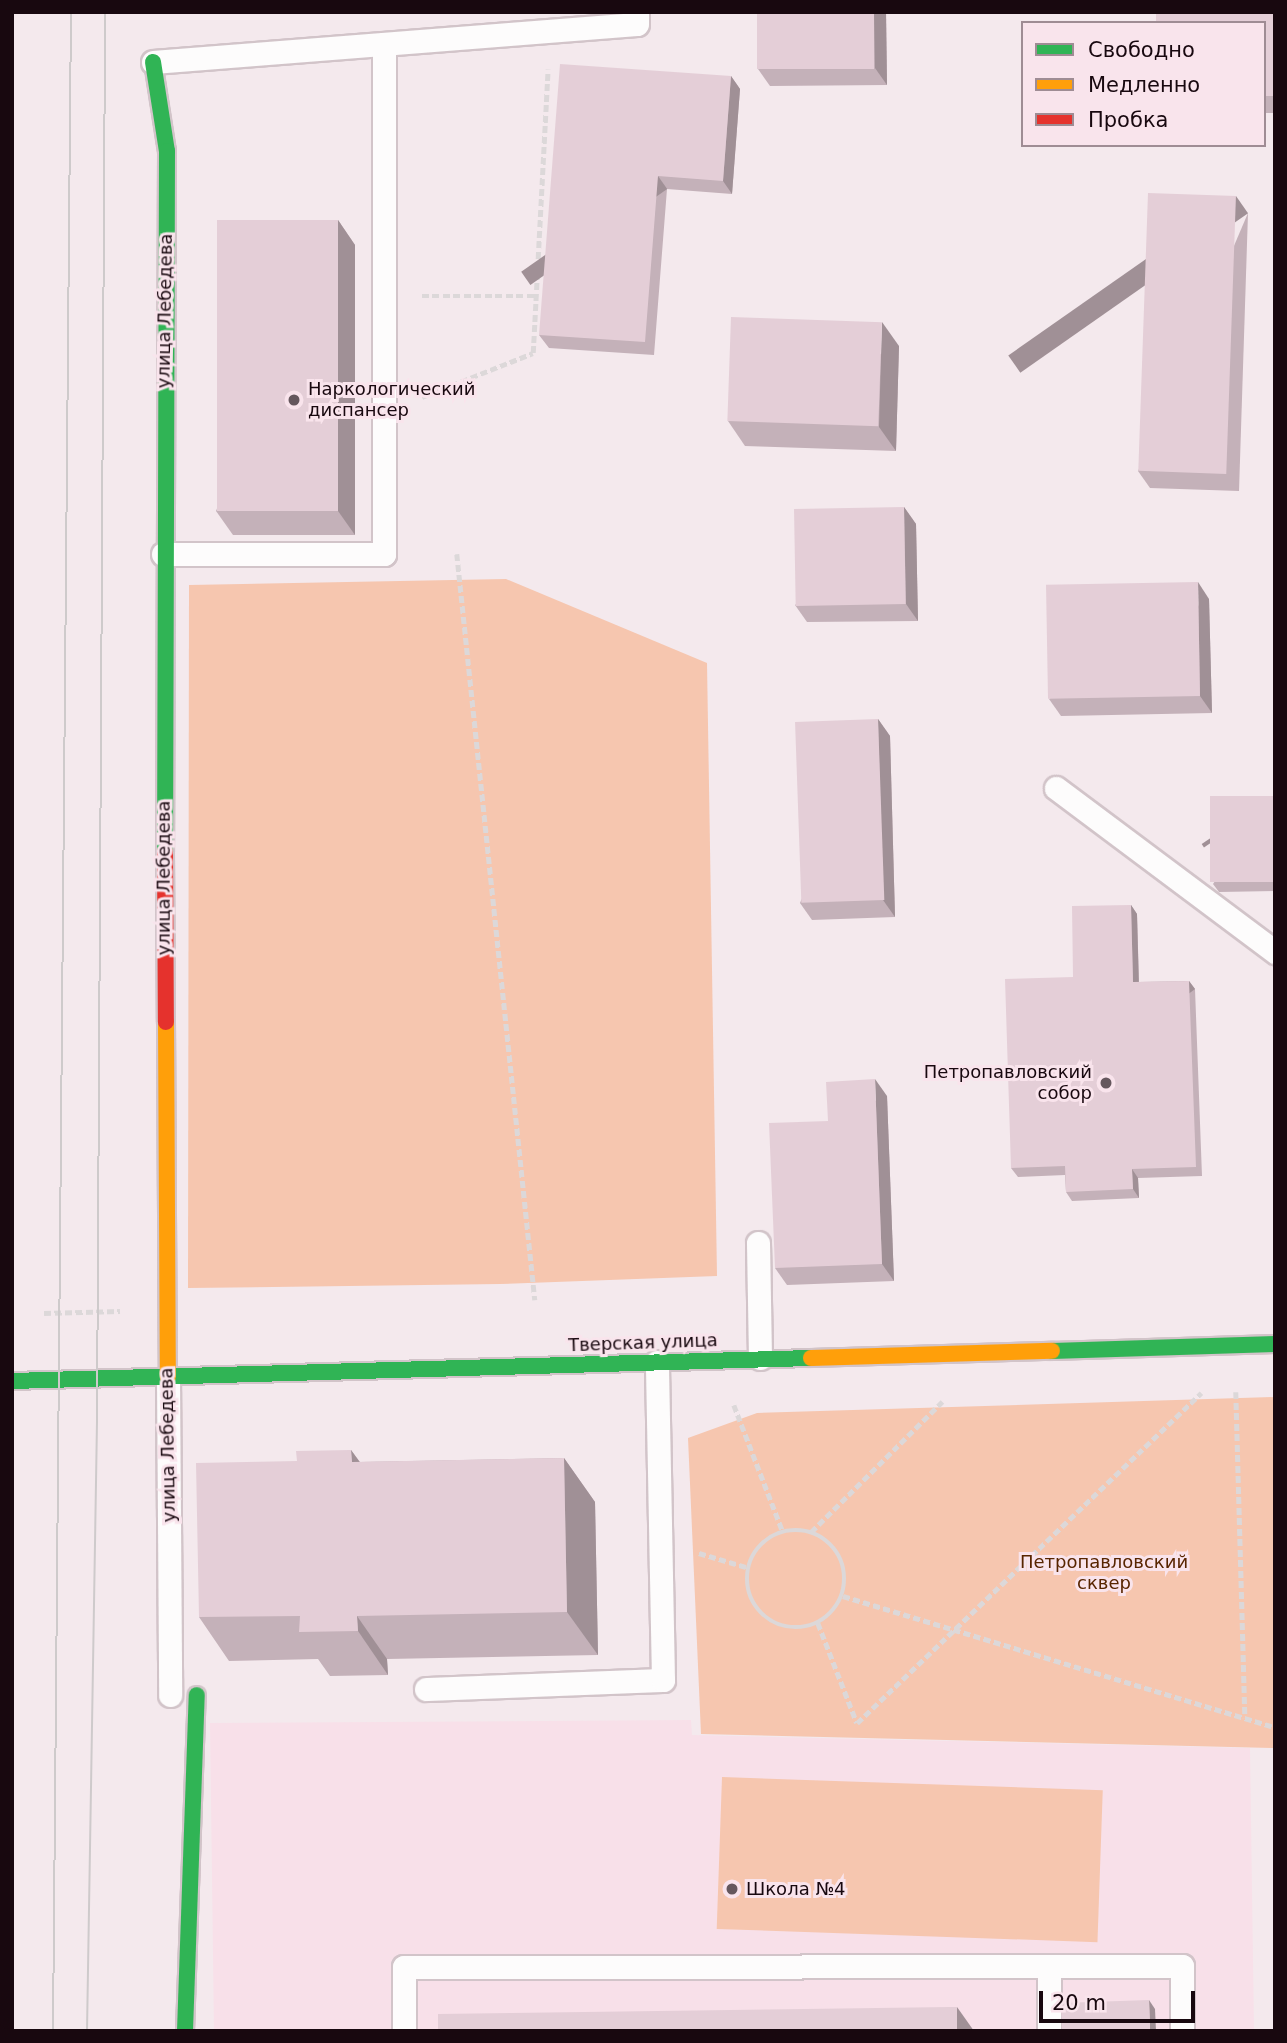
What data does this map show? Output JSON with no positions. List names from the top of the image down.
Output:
{
  "streets": {
    "street": ["улица Лебедева", "Тверская улица"]
  },
  "crossings": [
    ["улица Лебедева", "Тверская улица"]
  ],
  "parks": ["Петропавловский сквер"],
  "places": ["Наркологический диспансер", "Петропавловский собор", "Школа №4"],
  "legend": ["Свободно", "Медленно", "Пробка"],
  "scale_bar": "20 m"
}
